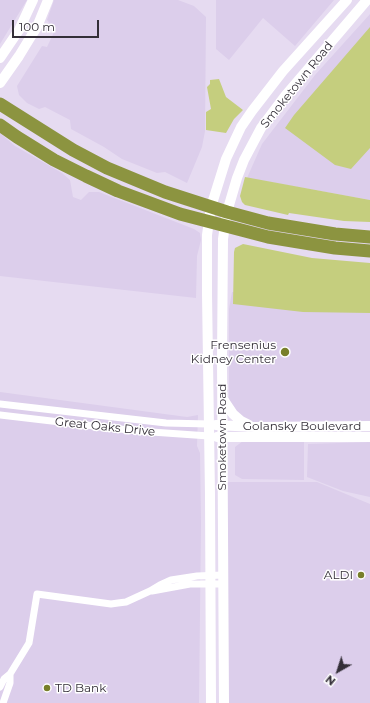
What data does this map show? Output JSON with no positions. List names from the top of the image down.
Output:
{
  "streets": {
    "main road": ["Smoketown Road", "Golansky Boulevard"],
    "street": ["Great Oaks Drive"]
  },
  "crossings": [
    ["Smoketown Road", "Golansky Boulevard"],
    ["Smoketown Road", "Great Oaks Drive"],
    ["Golansky Boulevard", "Great Oaks Drive"]
  ],
  "places": ["Frensenius Kidney Center", "ALDI", "TD Bank"],
  "scale_bar": "100 m",
  "north": "bottom left"
}
